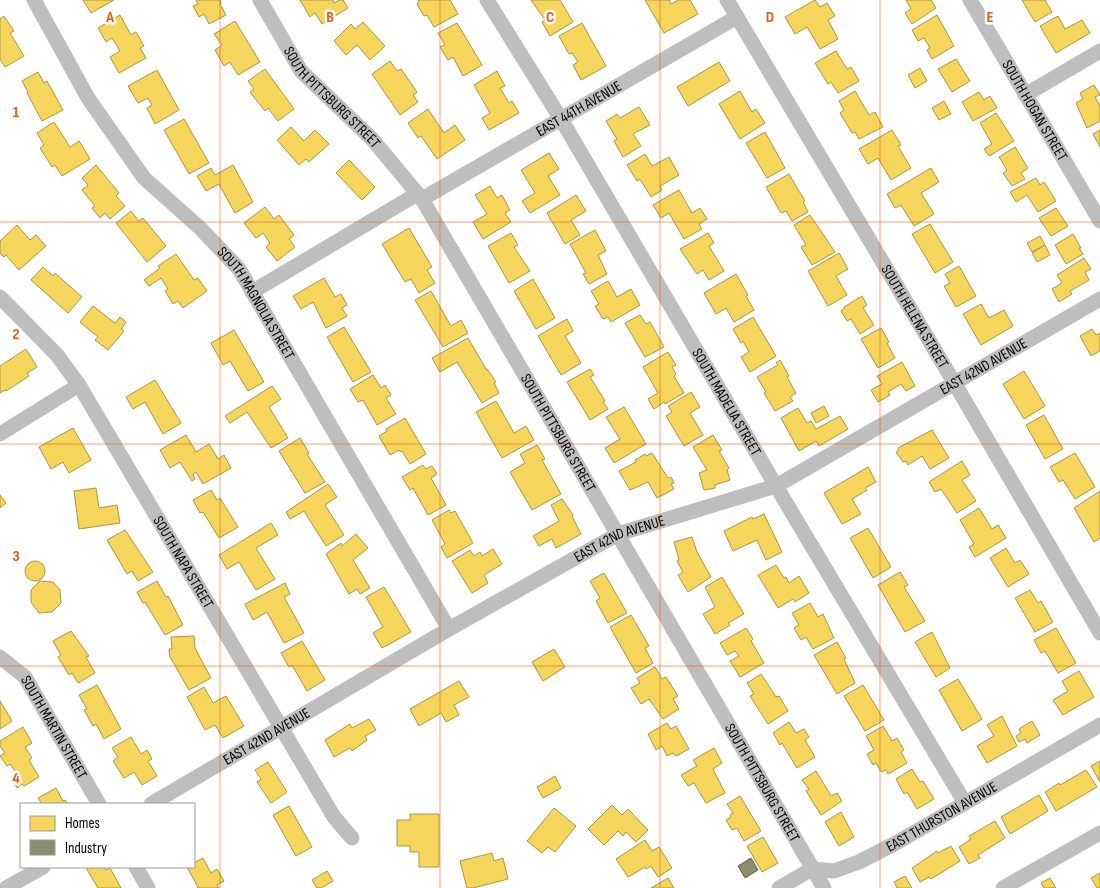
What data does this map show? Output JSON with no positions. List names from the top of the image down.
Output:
{
  "streets": {
    "street": [
      "SOUTH PITTSBURG STREET",
      "EAST 44TH AVENUE",
      "SOUTH HOGAN STREET",
      "SOUTH MAGNOLIA STREET",
      "SOUTH HELENA STREET",
      "EAST 42ND AVENUE",
      "SOUTH MADELIA STREET",
      "SOUTH NAPA STREET",
      "SOUTH MARTIN STREET",
      "EAST THURSTON AVENUE"
    ]
  },
  "crossings": [
    ["SOUTH PITTSBURG STREET", "EAST 44TH AVENUE"],
    ["SOUTH PITTSBURG STREET", "EAST 42ND AVENUE"],
    ["SOUTH PITTSBURG STREET", "EAST THURSTON AVENUE"],
    ["EAST 44TH AVENUE", "SOUTH MAGNOLIA STREET"],
    ["EAST 44TH AVENUE", "SOUTH HELENA STREET"],
    ["EAST 44TH AVENUE", "SOUTH MADELIA STREET"],
    ["SOUTH MAGNOLIA STREET", "EAST 42ND AVENUE"],
    ["SOUTH HELENA STREET", "EAST 42ND AVENUE"],
    ["EAST 42ND AVENUE", "SOUTH MADELIA STREET"],
    ["EAST 42ND AVENUE", "SOUTH NAPA STREET"],
    ["SOUTH MADELIA STREET", "EAST THURSTON AVENUE"]
  ],
  "legend": ["Homes", "Industry"],
  "grid": {
    "columns": [
      "A",
      "B",
      "C",
      "D",
      "E"
    ],
    "rows": [
      "1",
      "2",
      "3",
      "4"
    ]
  }
}
